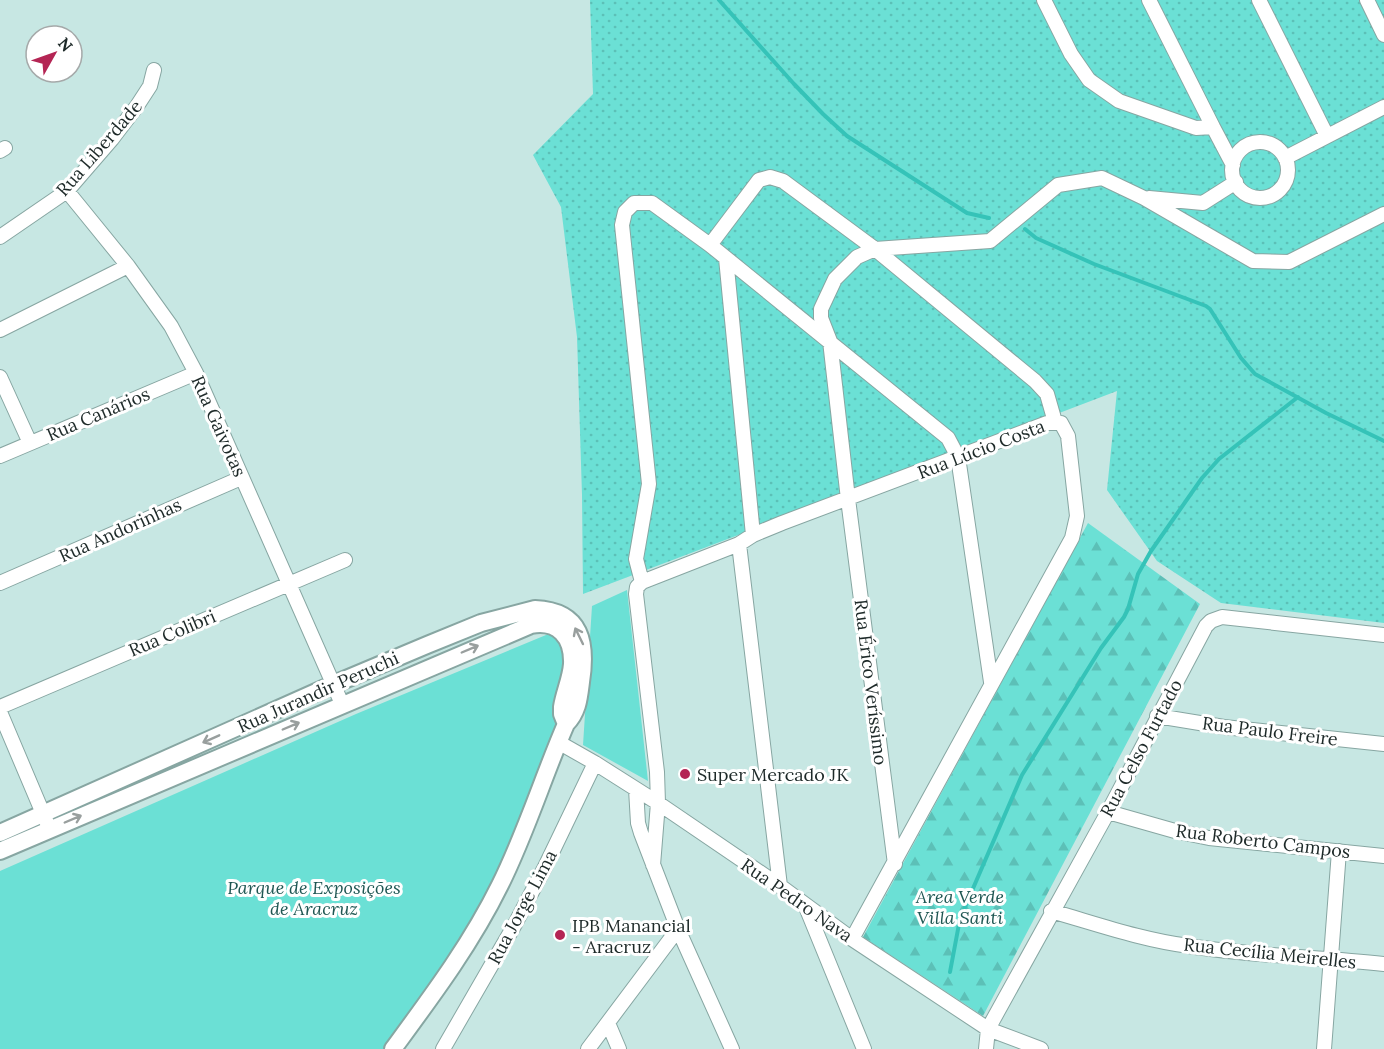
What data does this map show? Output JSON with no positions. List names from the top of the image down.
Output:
{
  "streets": {
    "street": [
      "Rua Liberdade",
      "Rua Canários",
      "Rua Gaivotas",
      "Rua Lúcio Costa",
      "Rua Andorinhas",
      "Rua Colibri",
      "Rua Érico Veríssimo",
      "Rua Jurandir Peruchi",
      "Rua Paulo Freire",
      "Rua Celso Furtado",
      "Rua Roberto Campos",
      "Rua Pedro Nava",
      "Rua Jorge Lima",
      "Rua Cecília Meirelles"
    ]
  },
  "crossings": [
    ["Rua Liberdade", "Rua Gaivotas"],
    ["Rua Canários", "Rua Gaivotas"],
    ["Rua Gaivotas", "Rua Andorinhas"],
    ["Rua Gaivotas", "Rua Colibri"],
    ["Rua Gaivotas", "Rua Jurandir Peruchi"],
    ["Rua Lúcio Costa", "Rua Érico Veríssimo"],
    ["Rua Lúcio Costa", "Rua Pedro Nava"],
    ["Rua Paulo Freire", "Rua Celso Furtado"],
    ["Rua Celso Furtado", "Rua Roberto Campos"],
    ["Rua Celso Furtado", "Rua Pedro Nava"],
    ["Rua Celso Furtado", "Rua Cecília Meirelles"],
    ["Rua Pedro Nava", "Rua Jorge Lima"]
  ],
  "parks": ["Parque de Exposições de Aracruz", "Area Verde Villa Santi"],
  "places": ["Super Mercado JK", "IPB Manancial - Aracruz"],
  "north": "top right"
}
